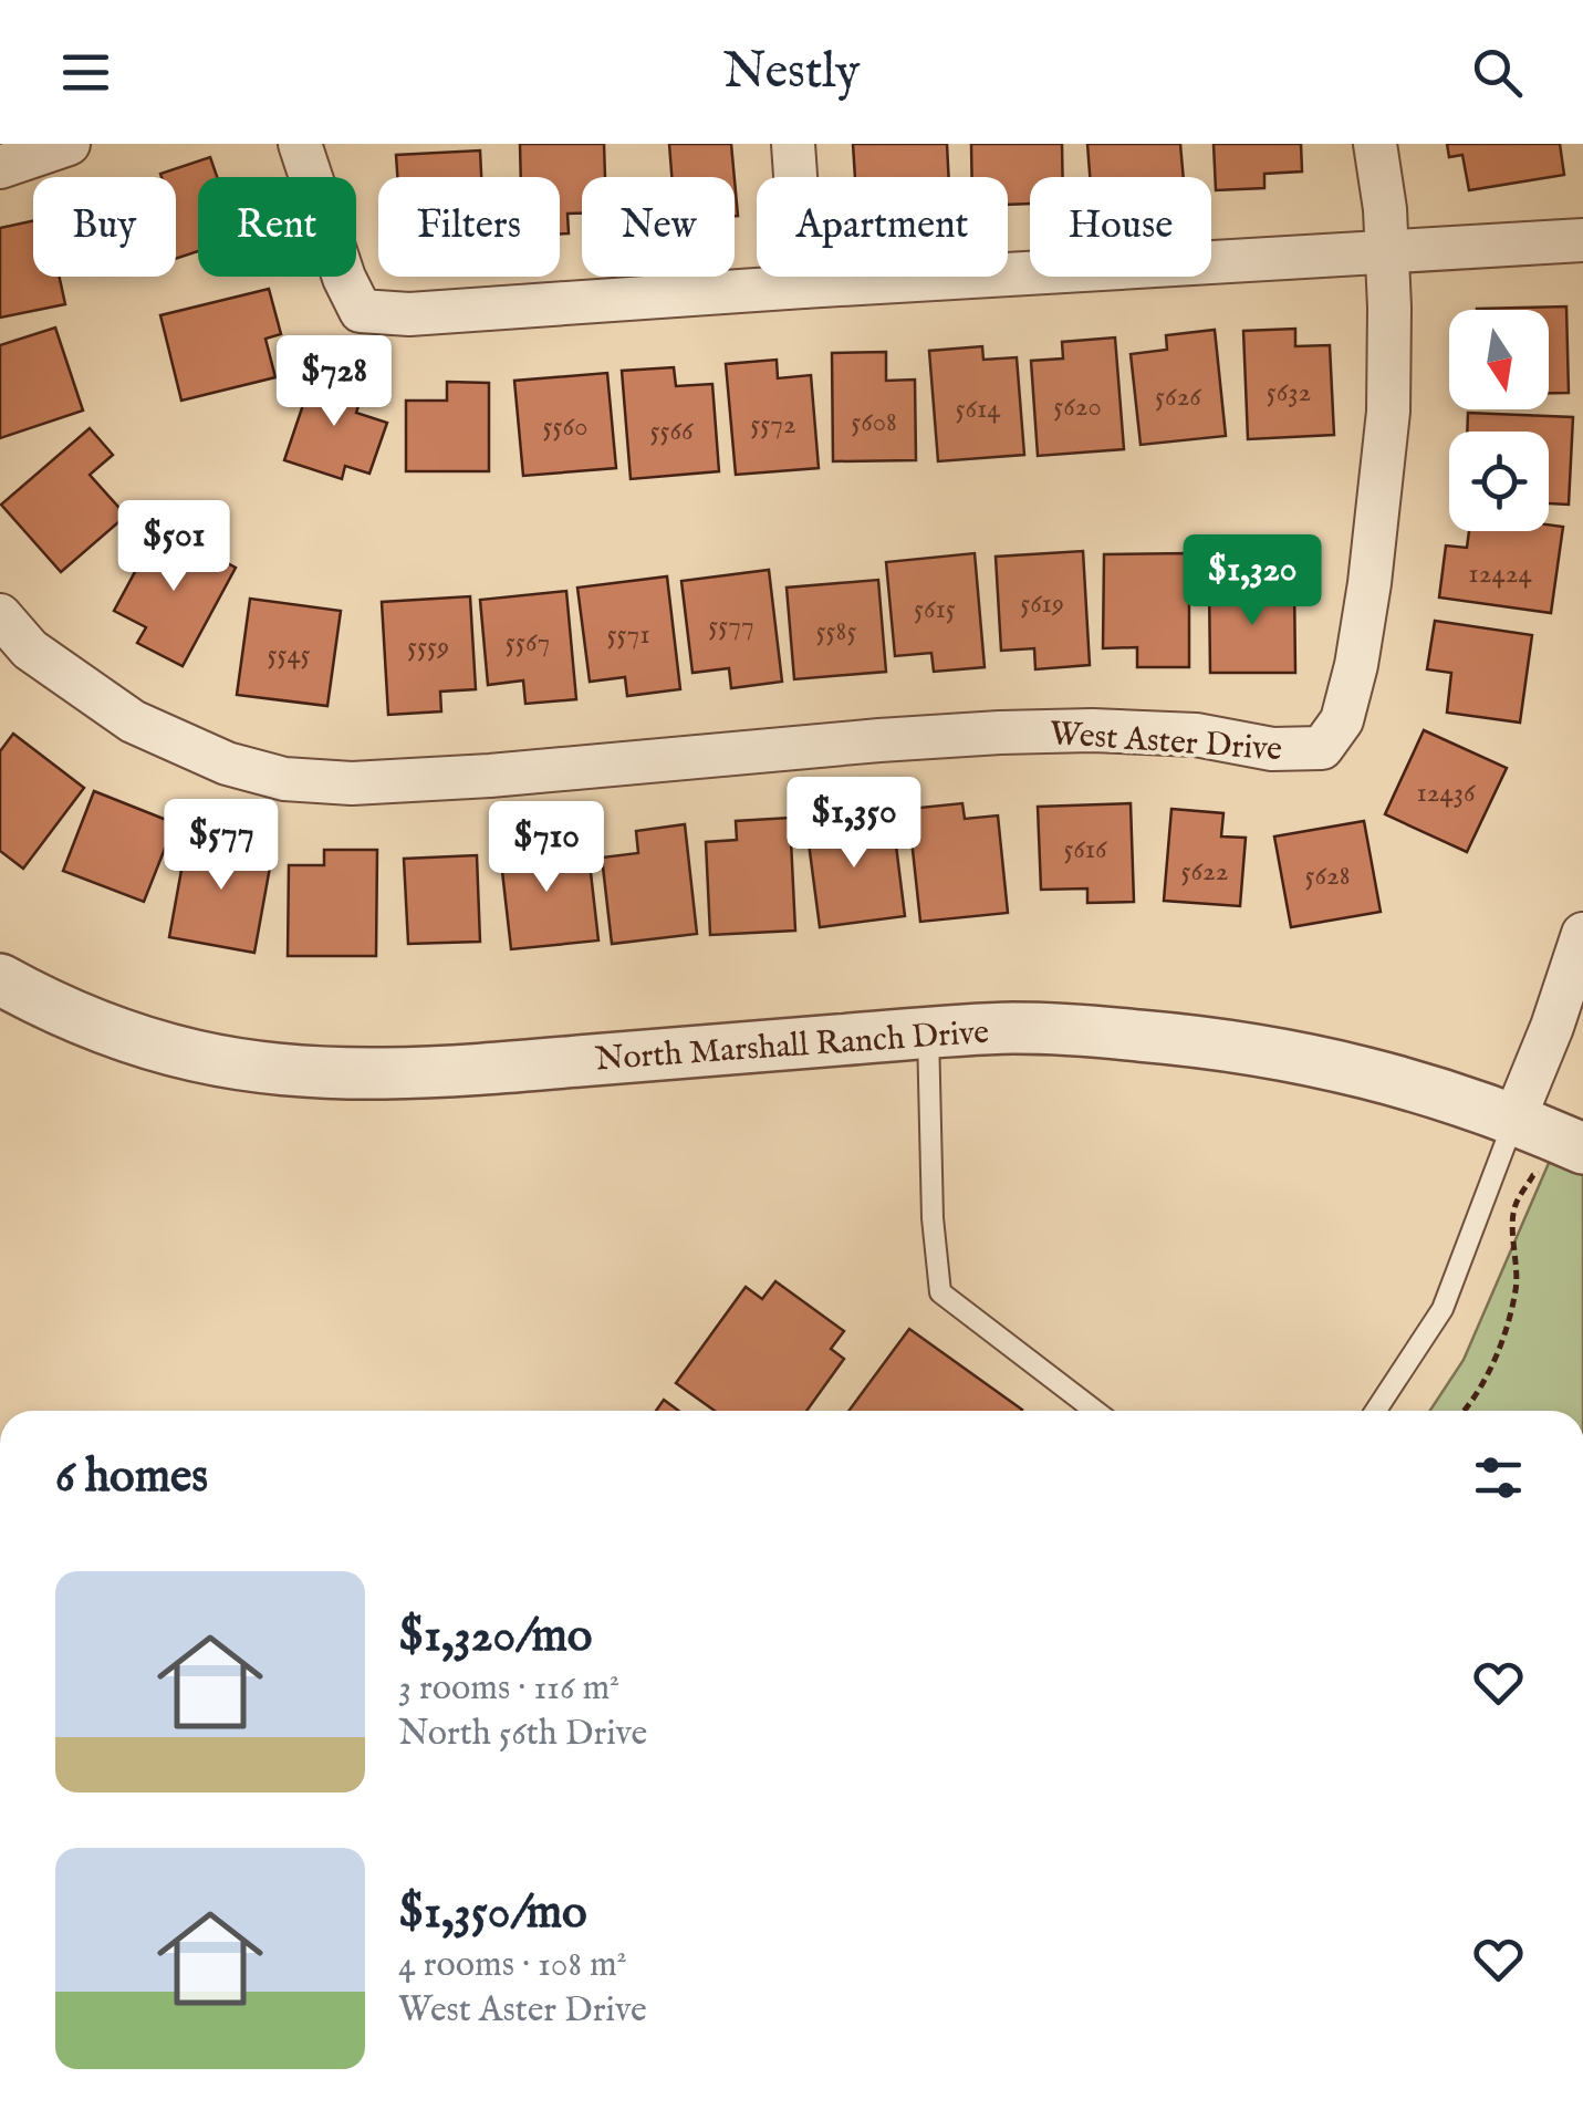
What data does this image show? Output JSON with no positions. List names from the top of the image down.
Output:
{
  "streets": {
    "street": ["West Aster Drive", "North Marshall Ranch Drive"]
  },
  "house_numbers": [
    "5632",
    "5626",
    "5620",
    "5614",
    "5608",
    "5572",
    "5560",
    "5566",
    "12424",
    "5619",
    "5615",
    "5577",
    "5585",
    "5571",
    "5567",
    "5559",
    "5545",
    "12436",
    "5616",
    "5622",
    "5628"
  ],
  "north": "bottom",
  "page": {
    "header": "Nestly",
    "chip": [
      "Buy",
      "Rent",
      "Filters",
      "New",
      "Apartment",
      "House"
    ],
    "price": [
      "$728",
      "$501",
      "$1,320",
      "$1,350",
      "$577",
      "$710"
    ],
    "heading": "6 homes",
    "list": [
      {
        "name": "$1,320/mo",
        "note": "3 rooms · 116 m² · North 56th Drive"
      },
      {
        "name": "$1,350/mo",
        "note": "4 rooms · 108 m² · West Aster Drive"
      }
    ]
  }
}
